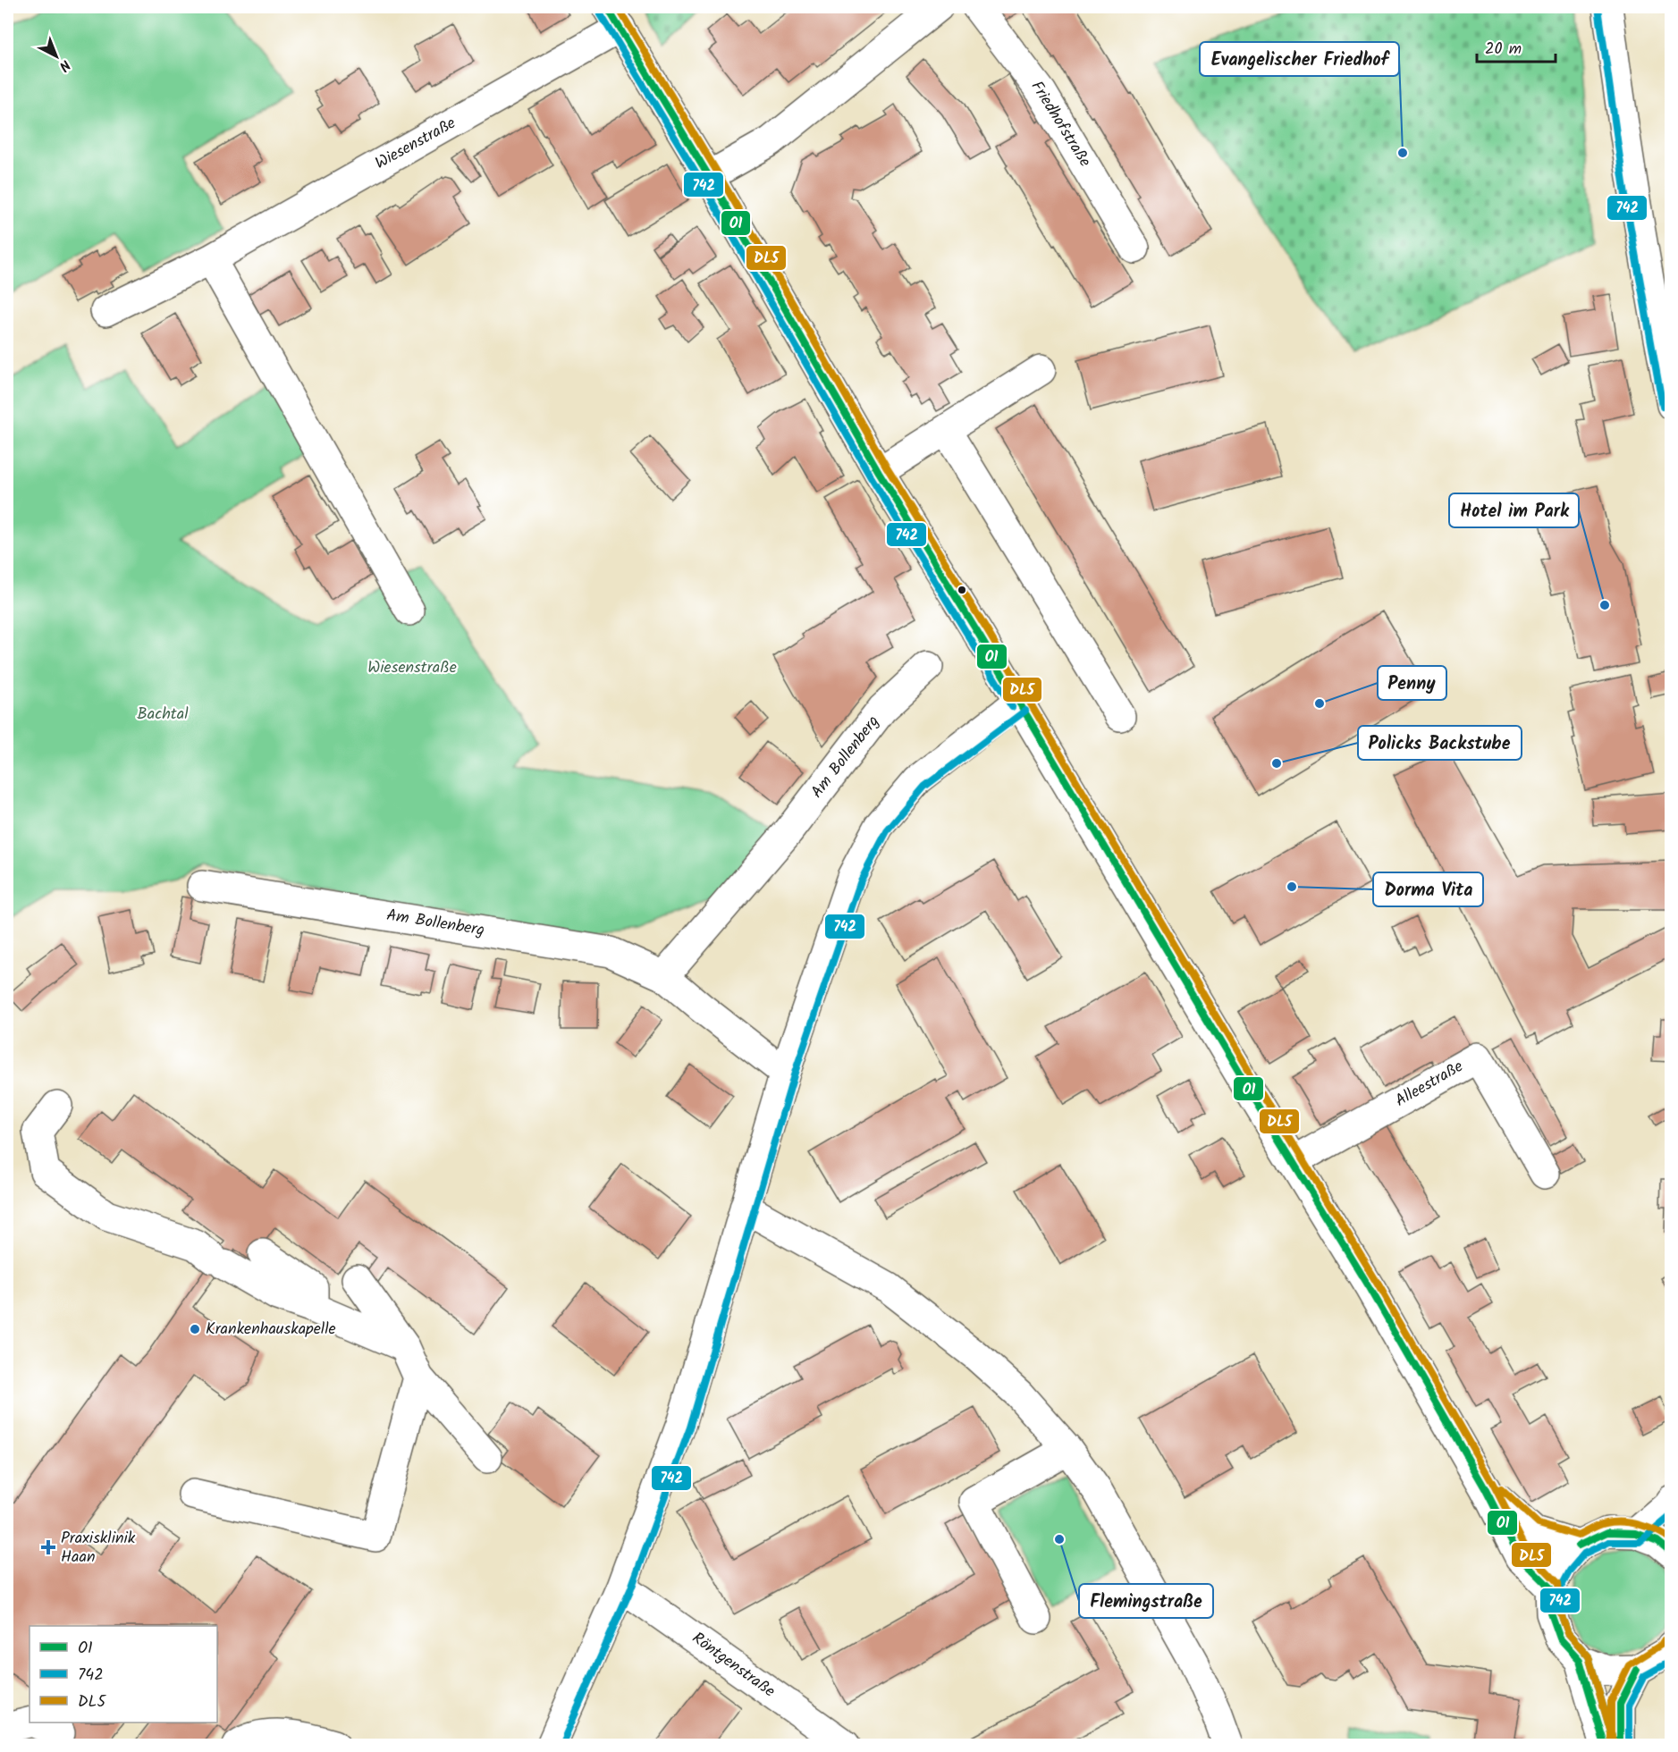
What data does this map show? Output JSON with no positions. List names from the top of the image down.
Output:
{
  "streets": {
    "street": [
      "Friedhofstraße",
      "Wiesenstraße",
      "Am Bollenberg",
      "Alleestraße",
      "Röntgenstraße"
    ]
  },
  "parks": ["Wiesenstraße", "Bachtal"],
  "places": {
    "other": [
      "Evangelischer Friedhof",
      "Hotel im Park",
      "Penny",
      "Policks Backstube",
      "Dorma Vita",
      "Krankenhauskapelle",
      "Flemingstraße"
    ],
    "health": ["Praxisklinik Haan"]
  },
  "lines": ["transit line O1", "transit line DL5", "transit line 742"],
  "legend": ["O1", "742", "DL5"],
  "scale_bar": "20 m",
  "north": "bottom right"
}
